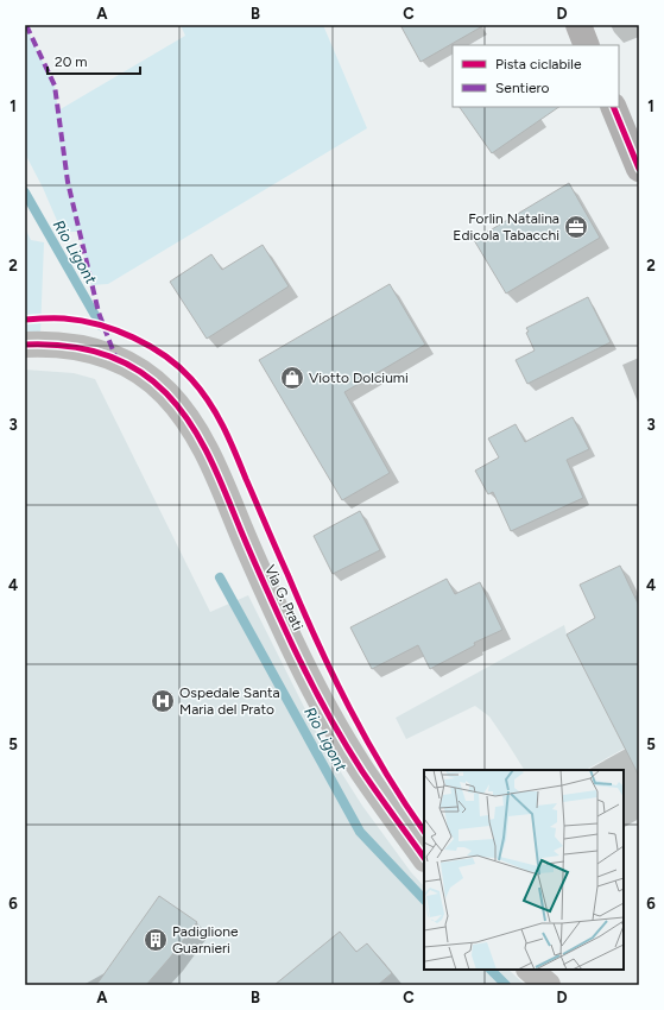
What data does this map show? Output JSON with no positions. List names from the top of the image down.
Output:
{
  "streets": {
    "street": ["Via G. Prati"]
  },
  "water": ["Rio Ligont"],
  "places": {
    "office": ["Forlin Natalina Edicola Tabacchi"],
    "shop": ["Viotto Dolciumi"],
    "hospital": ["Ospedale Santa Maria del Prato"],
    "building": ["Padiglione Guarnieri"]
  },
  "legend": ["Pista ciclabile", "Sentiero"],
  "scale_bar": "20 m",
  "grid": {
    "columns": [
      "A",
      "B",
      "C",
      "D"
    ],
    "rows": [
      "1",
      "2",
      "3",
      "4",
      "5",
      "6"
    ]
  }
}
